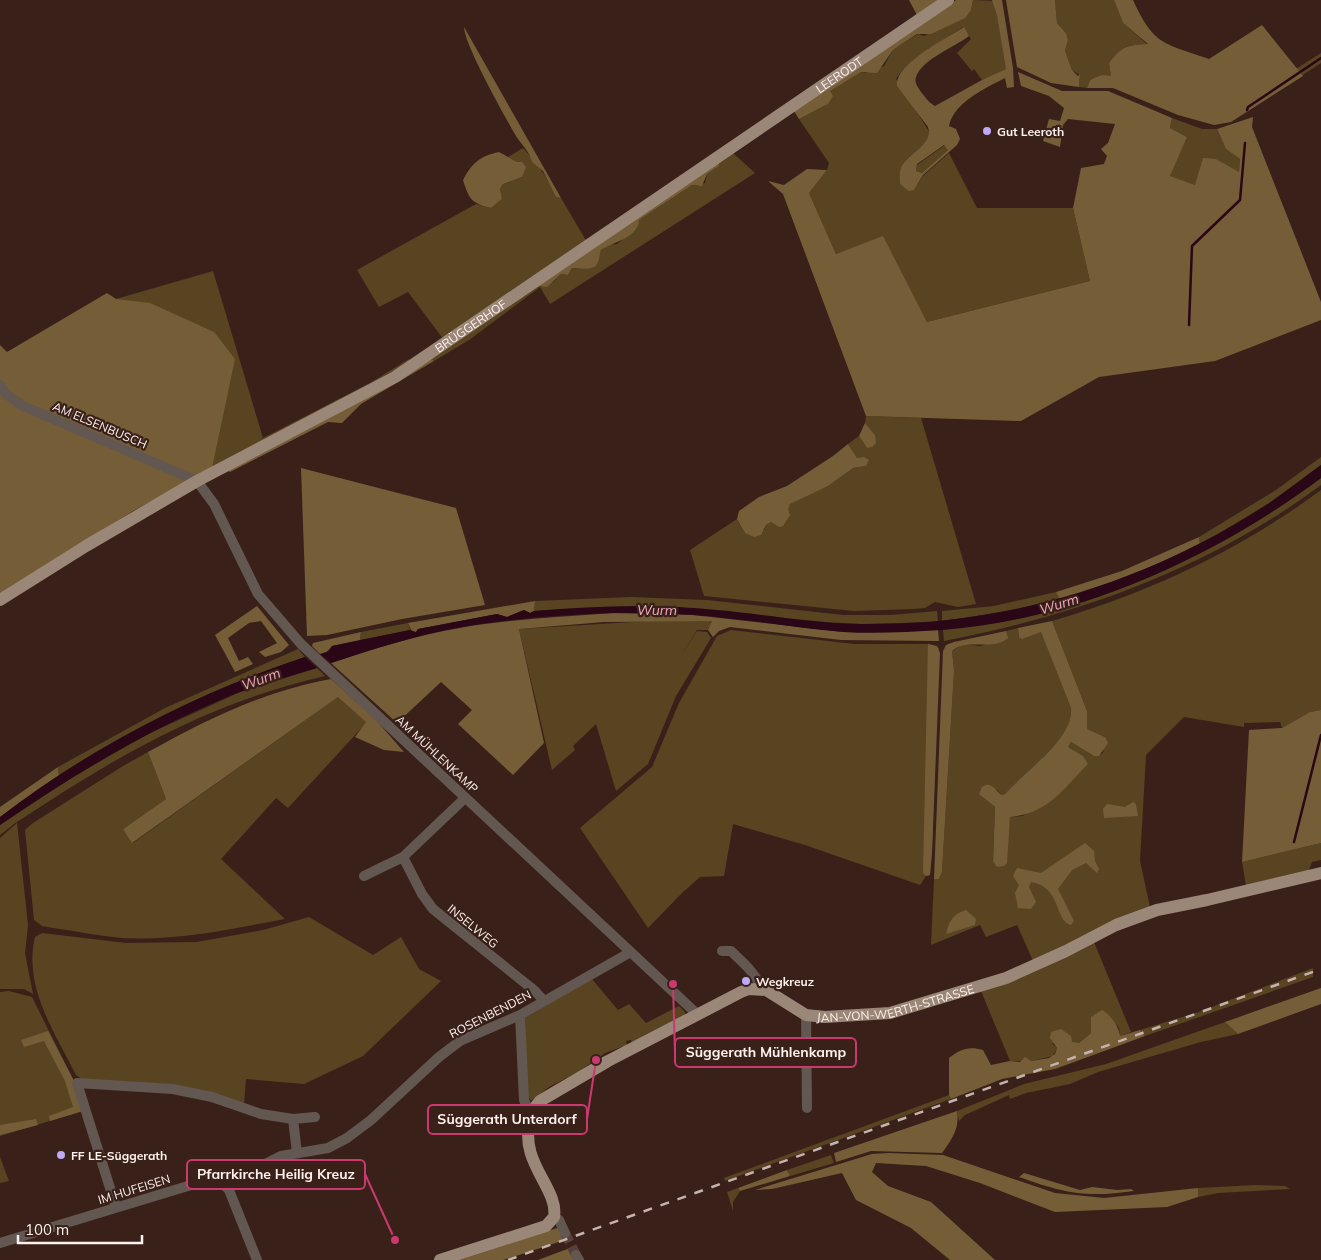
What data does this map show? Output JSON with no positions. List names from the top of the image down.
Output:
{
  "streets": {
    "main road": ["LEERODT", "BRÜGGERHOF", "JAN-VON-WERTH-STRASSE"],
    "street": [
      "AM ELSENBUSCH",
      "AM MÜHLENKAMP",
      "INSELWEG",
      "ROSENBENDEN",
      "IM HUFEISEN"
    ]
  },
  "crossings": [
    ["LEERODT", "BRÜGGERHOF"],
    ["BRÜGGERHOF", "AM ELSENBUSCH"],
    ["BRÜGGERHOF", "AM MÜHLENKAMP"],
    ["AM ELSENBUSCH", "AM MÜHLENKAMP"],
    ["AM MÜHLENKAMP", "ROSENBENDEN"],
    ["INSELWEG", "ROSENBENDEN"],
    ["ROSENBENDEN", "IM HUFEISEN"]
  ],
  "water": ["Wurm"],
  "places": [
    "Gut Leeroth",
    "Wegkreuz",
    "Süggerath Mühlenkamp",
    "Süggerath Unterdorf",
    "FF LE-Süggerath",
    "Pfarrkirche Heilig Kreuz"
  ],
  "scale_bar": "100 m"
}
